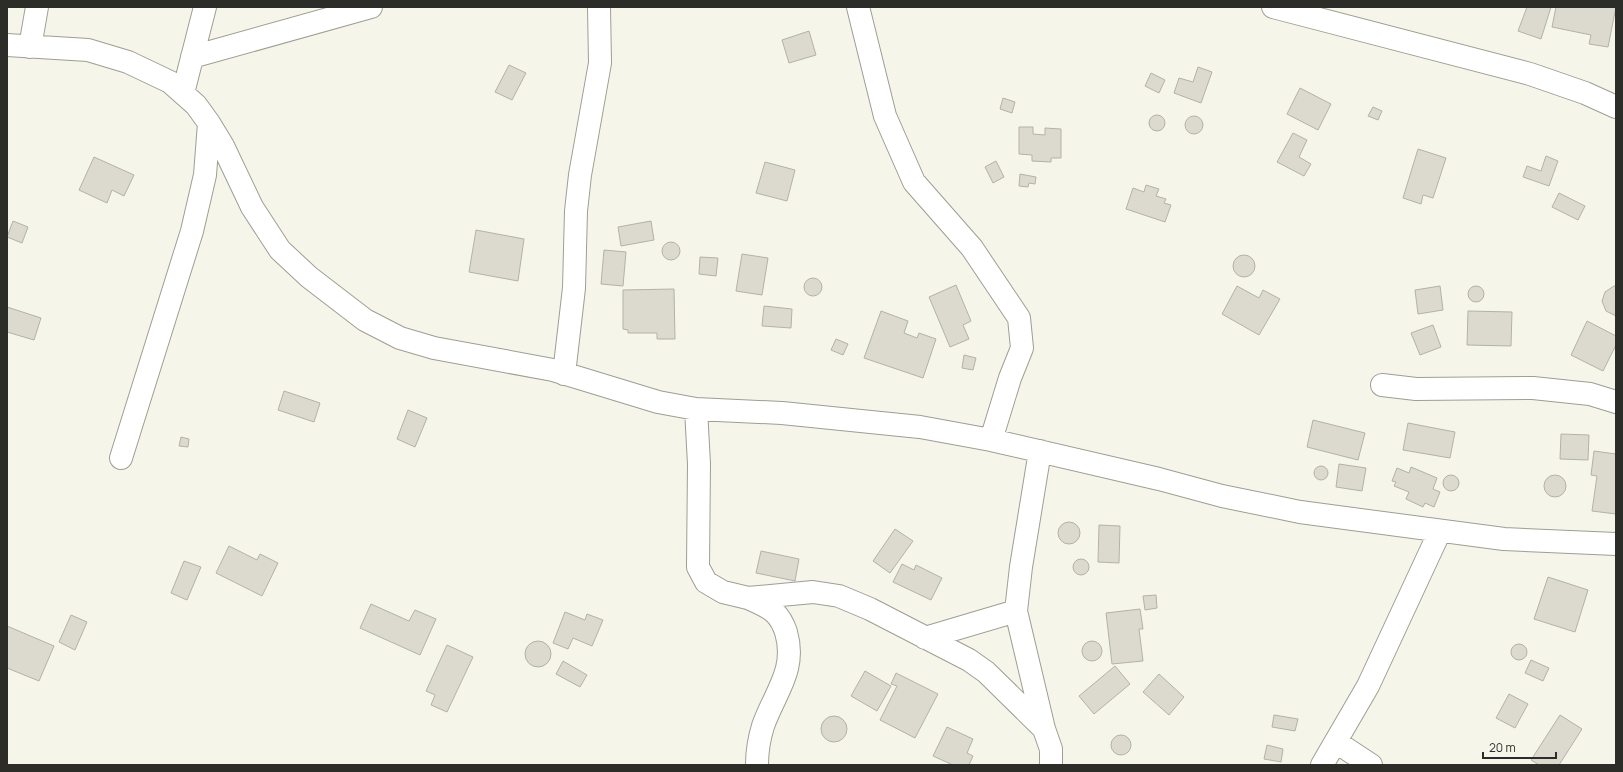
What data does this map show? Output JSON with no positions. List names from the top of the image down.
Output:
{
  "scale_bar": "20 m"
}
